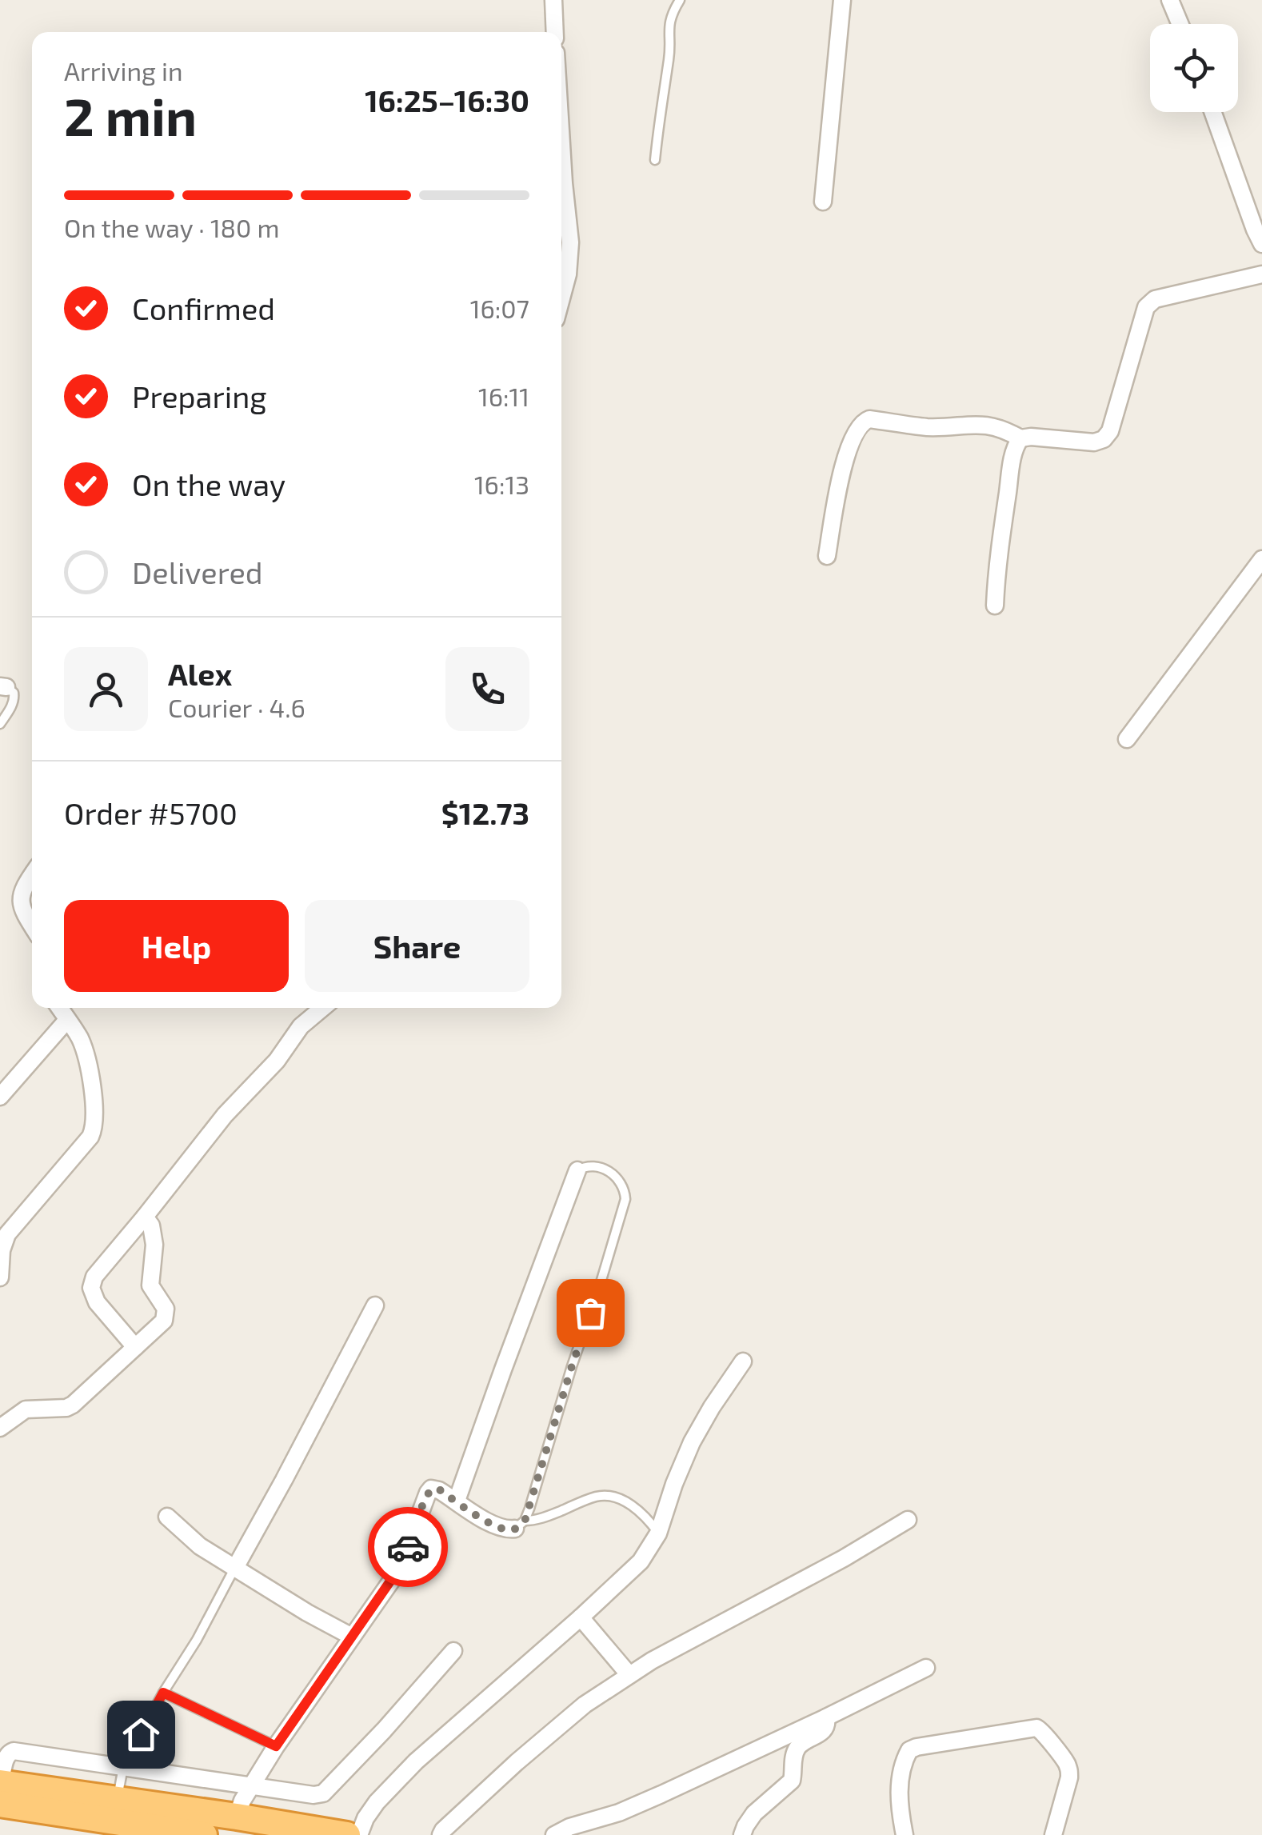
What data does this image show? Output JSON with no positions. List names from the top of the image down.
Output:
{
  "page": {
    "heading": ["2 min", "Arriving in", "16:25–16:30"],
    "panel": [
      "Alex",
      "Courier · 4.6",
      "Order #5700",
      "$12.73"
    ],
    "bar": "On the way · 180 m",
    "list": [
      ["Confirmed", "16:07"],
      ["Preparing", "16:11"],
      ["On the way", "16:13"],
      "Delivered"
    ],
    "buttons": ["Help", "Share"]
  }
}
